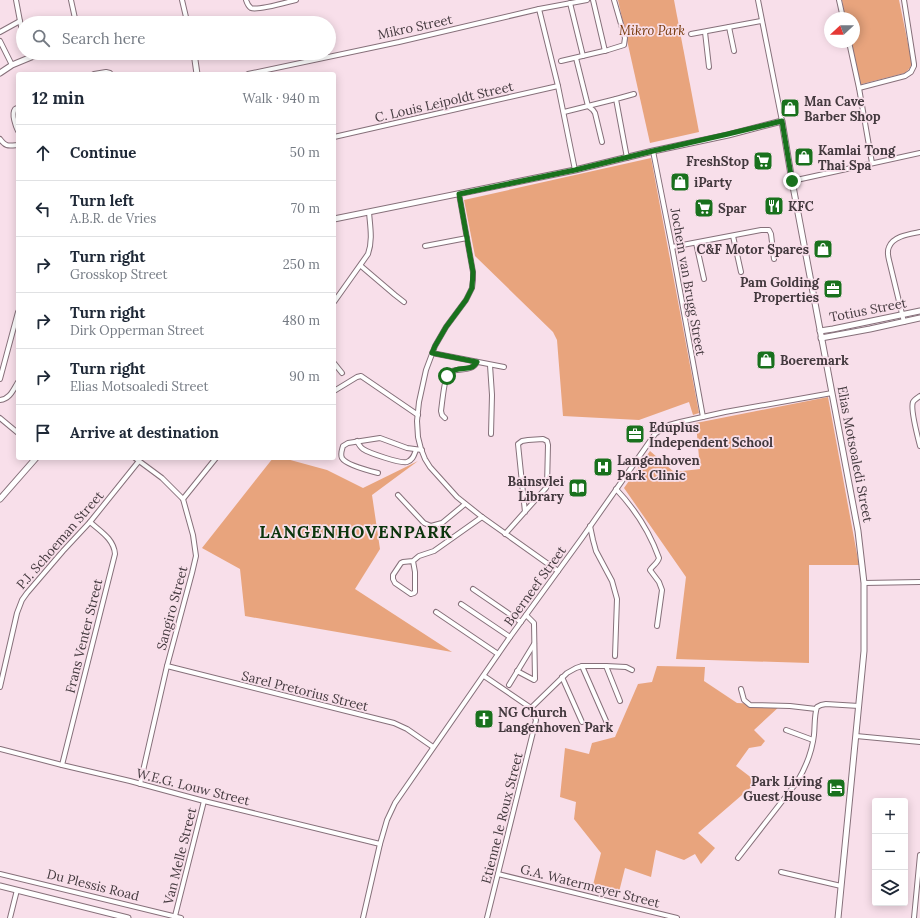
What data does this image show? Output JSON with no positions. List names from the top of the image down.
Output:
{
  "streets": {
    "street": [
      "Mikro Street",
      "C. Louis Leipoldt Street",
      "Jochem van Brugg Street",
      "Totius Street",
      "Elias Motsoaledi Street",
      "P.J. Schoeman Street",
      "Boerneef Street",
      "Sangiro Street",
      "Frans Venter Street",
      "Sarel Pretorius Street",
      "W.E.G. Louw Street",
      "Etienne le Roux Street",
      "Van Melle Street",
      "Du Plessis Road",
      "G.A. Watermeyer Street"
    ]
  },
  "crossings": [
    ["Jochem van Brugg Street", "Boerneef Street"],
    ["Totius Street", "Elias Motsoaledi Street"],
    ["Elias Motsoaledi Street", "Boerneef Street"],
    ["P.J. Schoeman Street", "Sangiro Street"],
    ["P.J. Schoeman Street", "Frans Venter Street"],
    ["Boerneef Street", "Sarel Pretorius Street"],
    ["Boerneef Street", "W.E.G. Louw Street"],
    ["Sangiro Street", "Sarel Pretorius Street"],
    ["Sangiro Street", "W.E.G. Louw Street"],
    ["Frans Venter Street", "W.E.G. Louw Street"],
    ["W.E.G. Louw Street", "Van Melle Street"],
    ["Etienne le Roux Street", "G.A. Watermeyer Street"],
    ["Van Melle Street", "Du Plessis Road"]
  ],
  "districts": ["LANGENHOVENPARK"],
  "parks": ["Mikro Park"],
  "places": {
    "shop": [
      "Man Cave Barber Shop",
      "Kamlai Tong Thai Spa",
      "iParty",
      "C&F Motor Spares",
      "Boeremark"
    ],
    "supermarket": ["FreshStop", "Spar"],
    "restaurant": ["KFC"],
    "office": ["Pam Golding Properties", "Eduplus Independent School"],
    "hospital": ["Langenhoven Park Clinic"],
    "library": ["Bainsvlei Library"],
    "church": ["NG Church Langenhoven Park"],
    "hotel": ["Park Living Guest House"]
  },
  "north": "left",
  "page": {
    "search": "Search here",
    "heading": ["12 min", "Walk · 940 m"],
    "list": [
      ["Continue", "50 m"],
      ["Turn left", "A.B.R. de Vries", "70 m"],
      ["Turn right", "Grosskop Street", "250 m"],
      ["Turn right", "Dirk Opperman Street", "480 m"],
      ["Turn right", "Elias Motsoaledi Street", "90 m"],
      "Arrive at destination"
    ],
    "map_buttons": ["+", "−"]
  }
}
